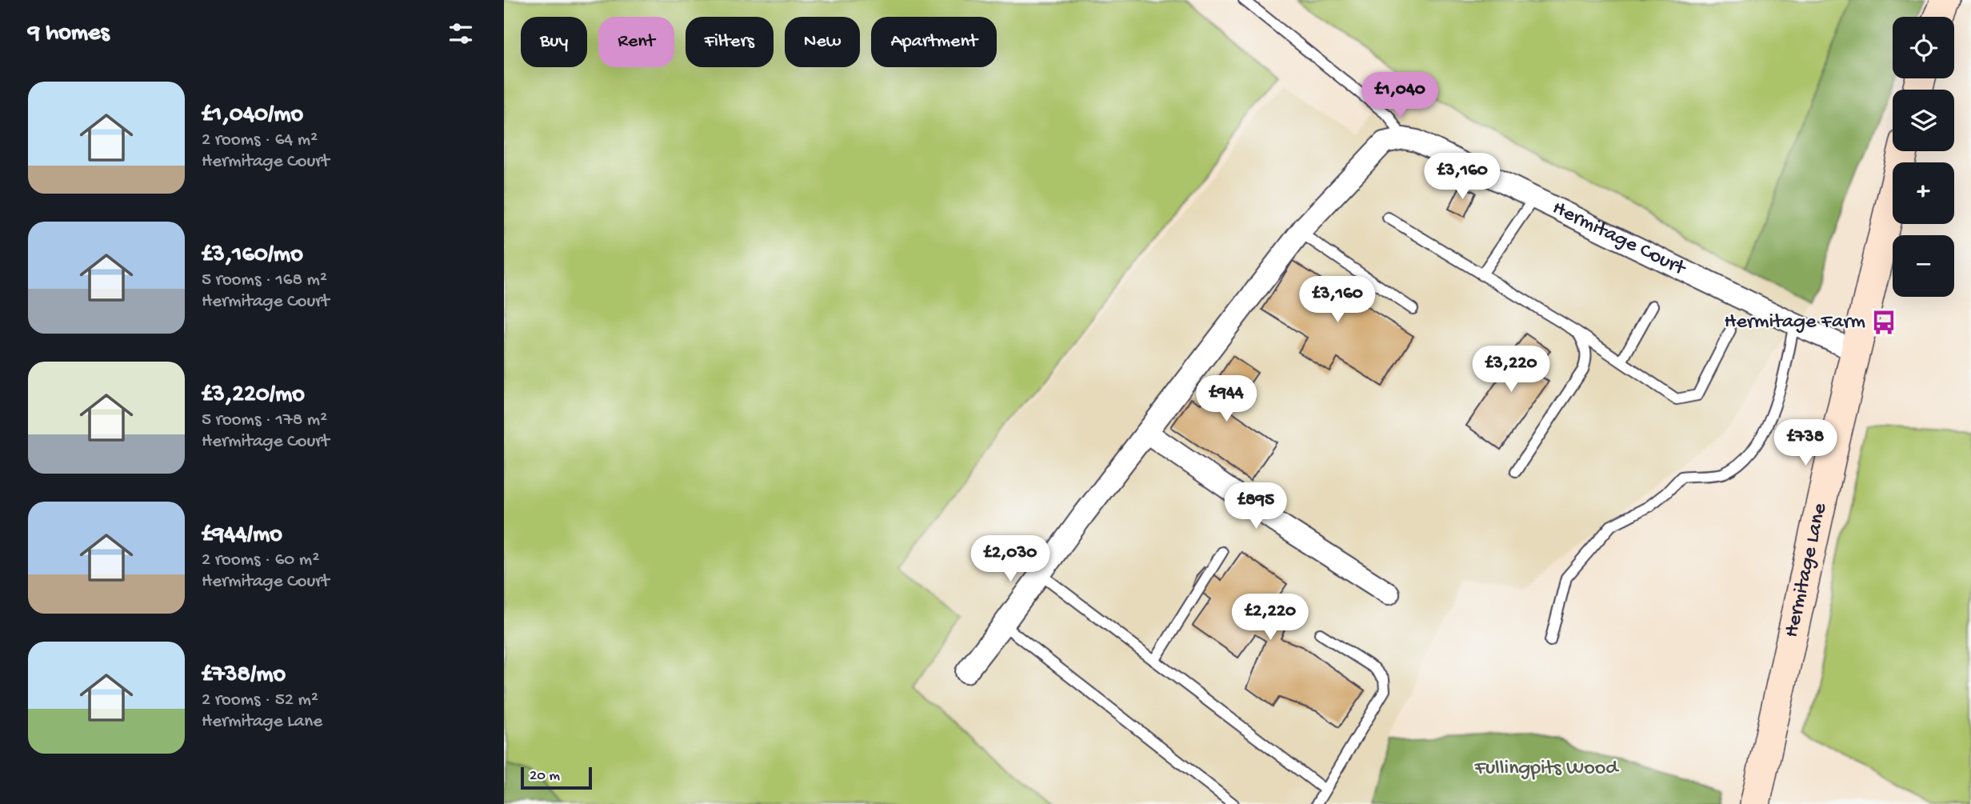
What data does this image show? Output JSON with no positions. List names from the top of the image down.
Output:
{
  "streets": {
    "main road": ["Hermitage Lane"],
    "street": ["Hermitage Court"]
  },
  "crossings": [
    ["Hermitage Court", "Hermitage Lane"]
  ],
  "parks": ["Fullingpits Wood"],
  "places": {
    "bus stop": ["Hermitage Farm"]
  },
  "scale_bar": "20 m",
  "page": {
    "heading": "9 homes",
    "map_buttons": ["+", "−"],
    "chip": [
      "Buy",
      "Rent",
      "Filters",
      "New",
      "Apartment"
    ],
    "list": [
      {
        "name": "£1,040/mo",
        "note": "2 rooms · 64 m² · Hermitage Court"
      },
      {
        "name": "£3,160/mo",
        "note": "5 rooms · 168 m² · Hermitage Court"
      },
      {
        "name": "£3,220/mo",
        "note": "5 rooms · 178 m² · Hermitage Court"
      },
      {
        "name": "£944/mo",
        "note": "2 rooms · 60 m² · Hermitage Court"
      },
      {
        "name": "£738/mo",
        "note": "2 rooms · 52 m² · Hermitage Lane"
      }
    ],
    "price": [
      "£1,040",
      "£3,160",
      "£3,160",
      "£3,220",
      "£944",
      "£738",
      "£895",
      "£2,030",
      "£2,220"
    ],
    "scale": "20 m"
  }
}
